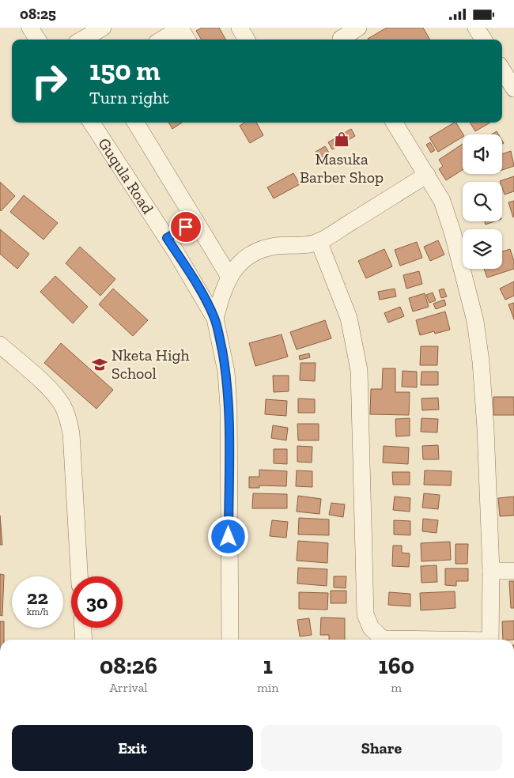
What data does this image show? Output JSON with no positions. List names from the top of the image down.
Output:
{
  "streets": {
    "street": ["Guqula Road"]
  },
  "places": {
    "shop": ["Masuka Barber Shop"],
    "school or university": ["Nketa High School"]
  },
  "page": {
    "status": "08:25",
    "turn": ["150 m", "Turn right"],
    "speed": "22 km/h",
    "limit": "30",
    "eta": [
      "08:26",
      "Arrival",
      "1",
      "min",
      "160",
      "m"
    ],
    "buttons": ["Exit", "Share"]
  }
}
